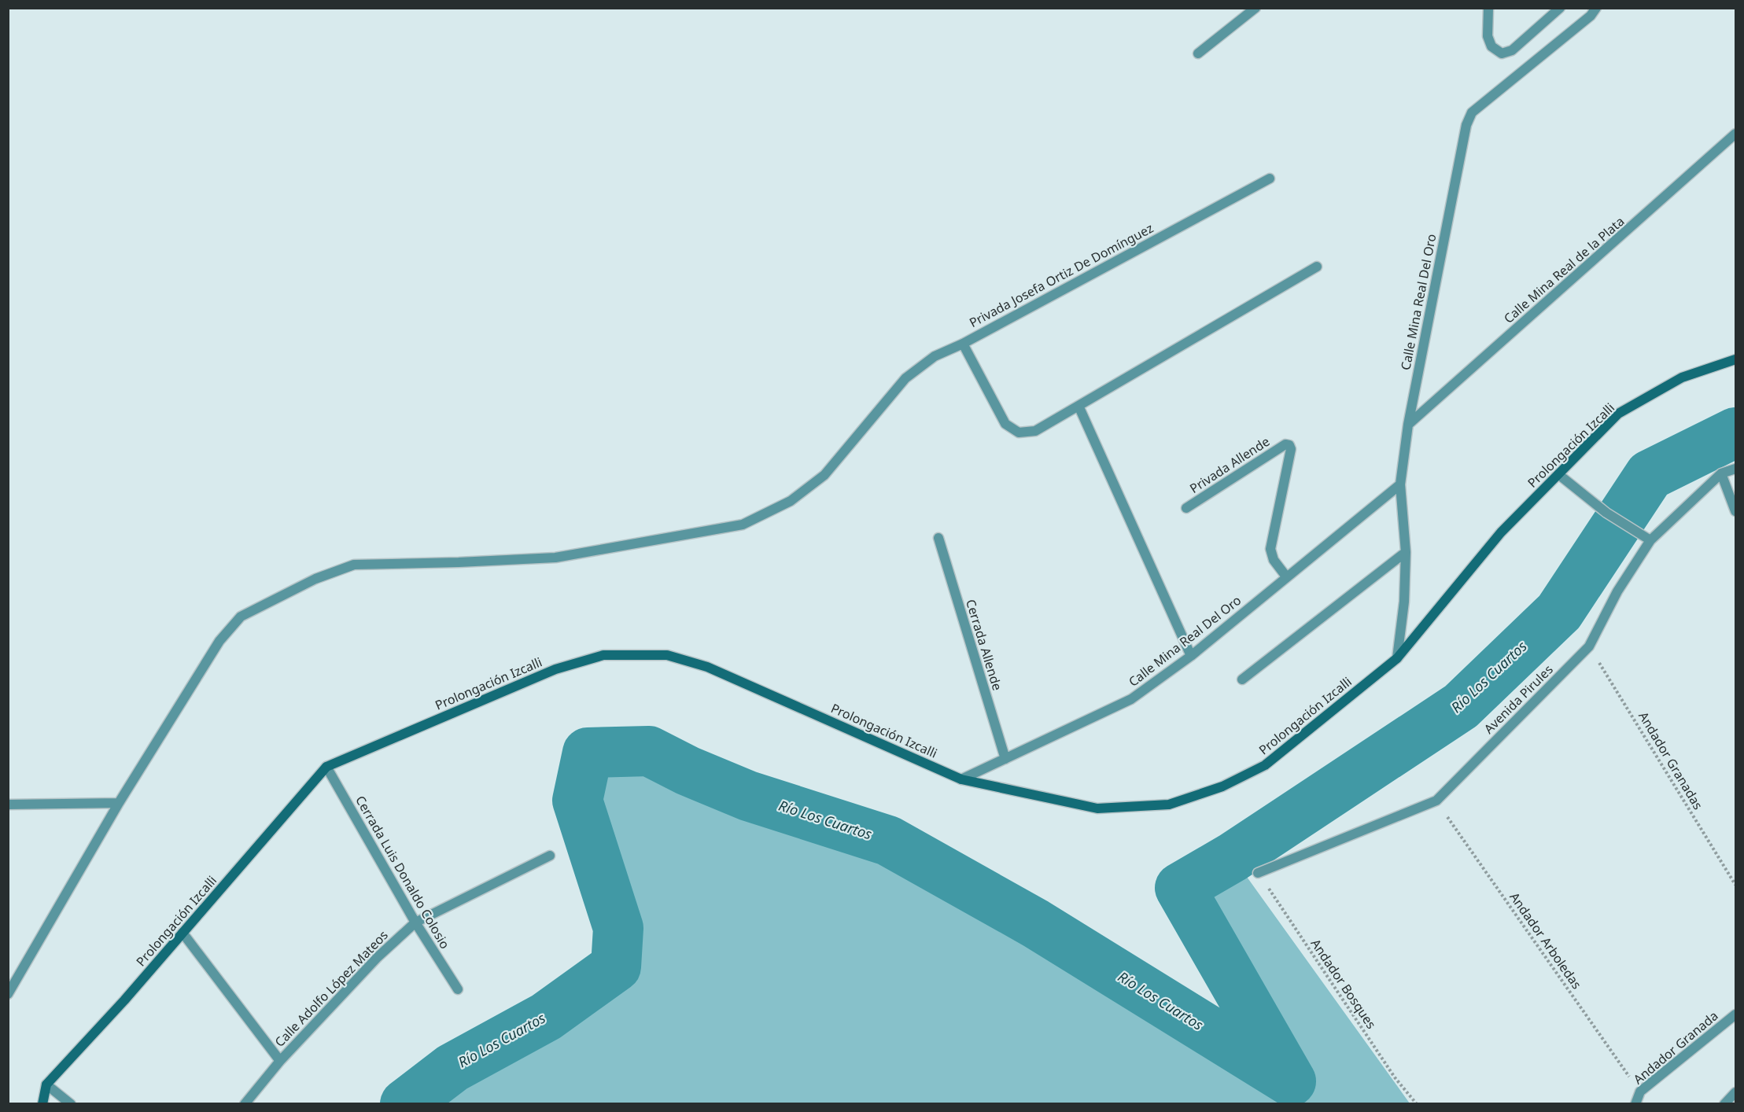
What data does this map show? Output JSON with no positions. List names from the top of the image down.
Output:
{
  "streets": {
    "street": [
      "Calle Mina Real de la Plata",
      "Privada Josefa Ortiz De Domínguez",
      "Calle Mina Real Del Oro",
      "Prolongación Izcalli",
      "Privada Allende",
      "Cerrada Allende",
      "Avenida Pirules",
      "Cerrada Luis Donaldo Colosio",
      "Calle Adolfo López Mateos",
      "Andador Granada"
    ],
    "path": ["Andador Granadas", "Andador Arboledas", "Andador Bosques"]
  },
  "crossings": [
    ["Calle Mina Real de la Plata", "Calle Mina Real Del Oro"],
    ["Calle Mina Real Del Oro", "Prolongación Izcalli"],
    ["Calle Mina Real Del Oro", "Privada Allende"],
    ["Calle Mina Real Del Oro", "Cerrada Allende"],
    ["Prolongación Izcalli", "Cerrada Luis Donaldo Colosio"],
    ["Avenida Pirules", "Andador Granadas"],
    ["Avenida Pirules", "Andador Arboledas"],
    ["Avenida Pirules", "Andador Bosques"],
    ["Cerrada Luis Donaldo Colosio", "Calle Adolfo López Mateos"],
    ["Andador Arboledas", "Andador Granada"]
  ],
  "water": ["Río Los Cuartos"]
}
